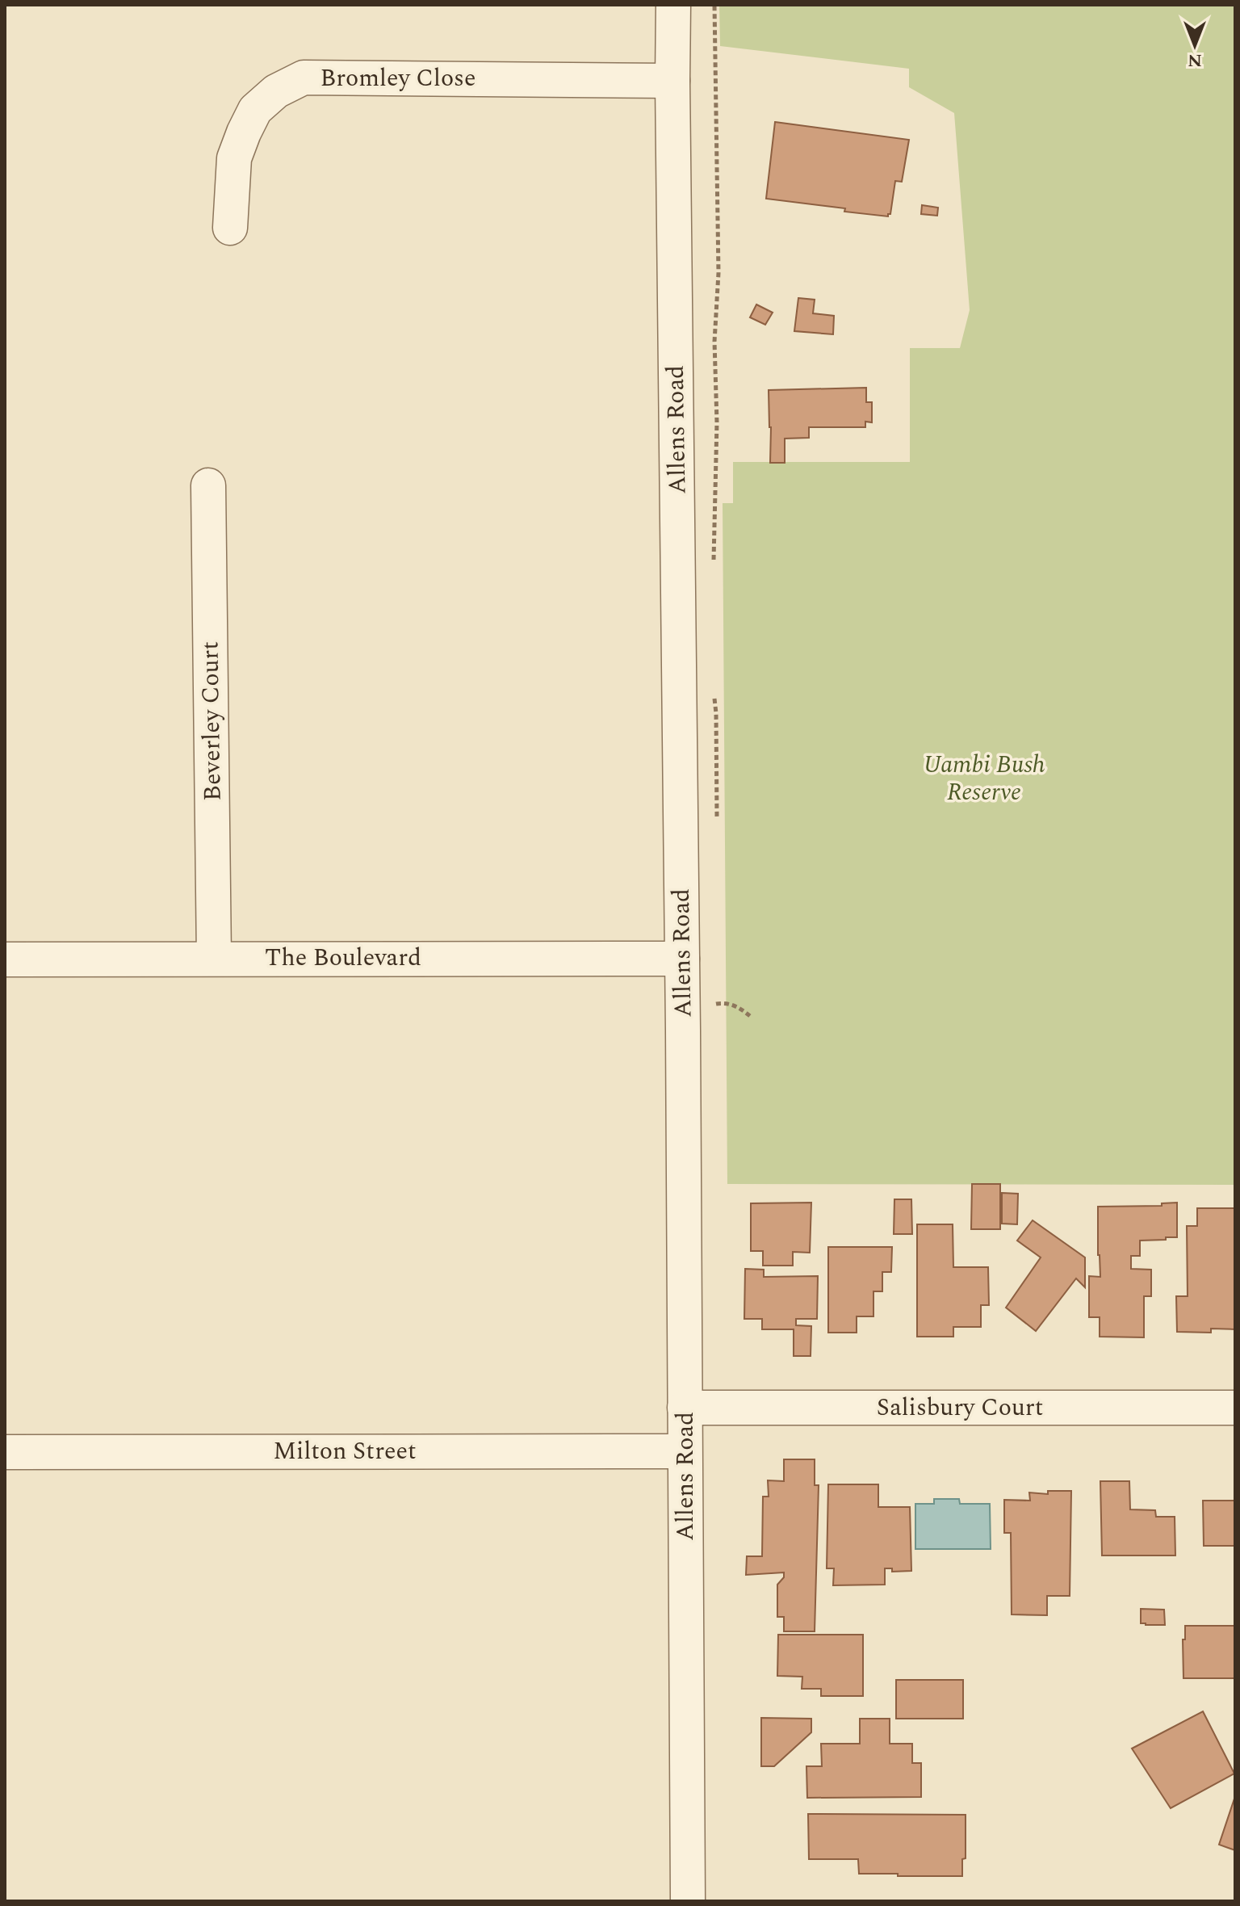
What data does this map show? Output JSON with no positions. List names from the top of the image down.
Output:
{
  "streets": {
    "street": [
      "Bromley Close",
      "Allens Road",
      "Beverley Court",
      "The Boulevard",
      "Salisbury Court",
      "Milton Street"
    ]
  },
  "crossings": [
    ["Bromley Close", "Allens Road"],
    ["Allens Road", "The Boulevard"],
    ["Allens Road", "Salisbury Court"],
    ["Allens Road", "Milton Street"],
    ["Beverley Court", "The Boulevard"]
  ],
  "parks": ["Uambi Bush Reserve"],
  "north": "bottom"
}
